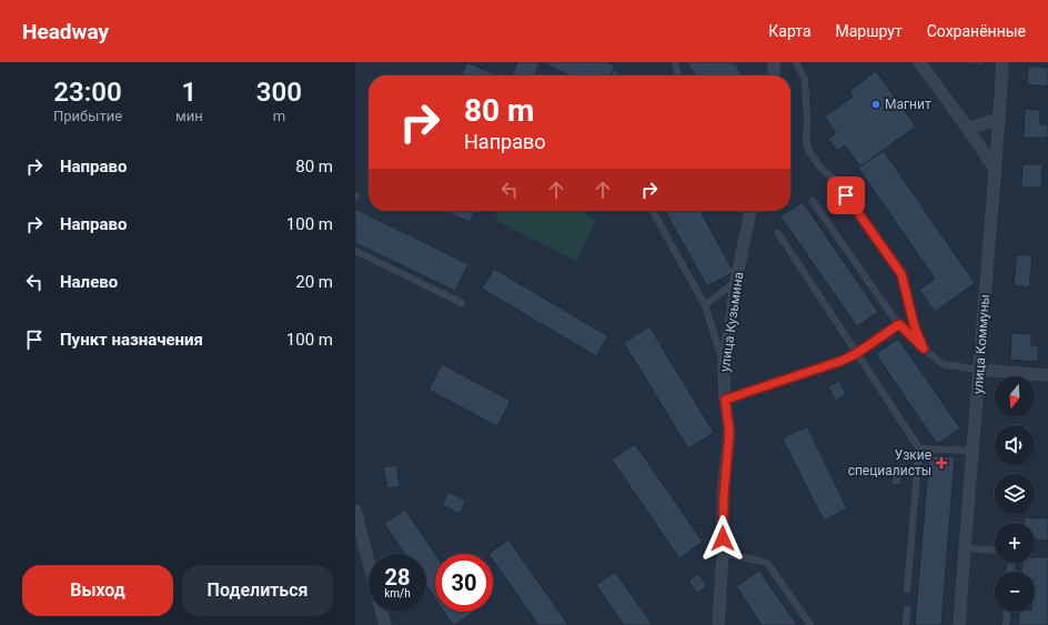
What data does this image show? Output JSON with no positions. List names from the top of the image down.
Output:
{
  "streets": {
    "street": ["улица Кузьмина", "улица Коммуны"]
  },
  "places": {
    "other": ["Магнит"],
    "health": ["Узкие специалисты"]
  },
  "north": "bottom",
  "page": {
    "header": "Headway",
    "nav": ["Карта", "Маршрут", "Сохранённые"],
    "eta": [
      "23:00",
      "Прибытие",
      "1",
      "мин",
      "300",
      "m"
    ],
    "turn": ["80 m", "Направо"],
    "list": [
      {
        "name": "Направо",
        "value": "80 m"
      },
      {
        "name": "Направо",
        "value": "100 m"
      },
      {
        "name": "Налево",
        "value": "20 m"
      },
      {
        "name": "Пункт назначения",
        "value": "100 m"
      }
    ],
    "map_buttons": ["+", "−"],
    "speed": "28 km/h",
    "limit": "30",
    "buttons": ["Выход", "Поделиться"]
  }
}
